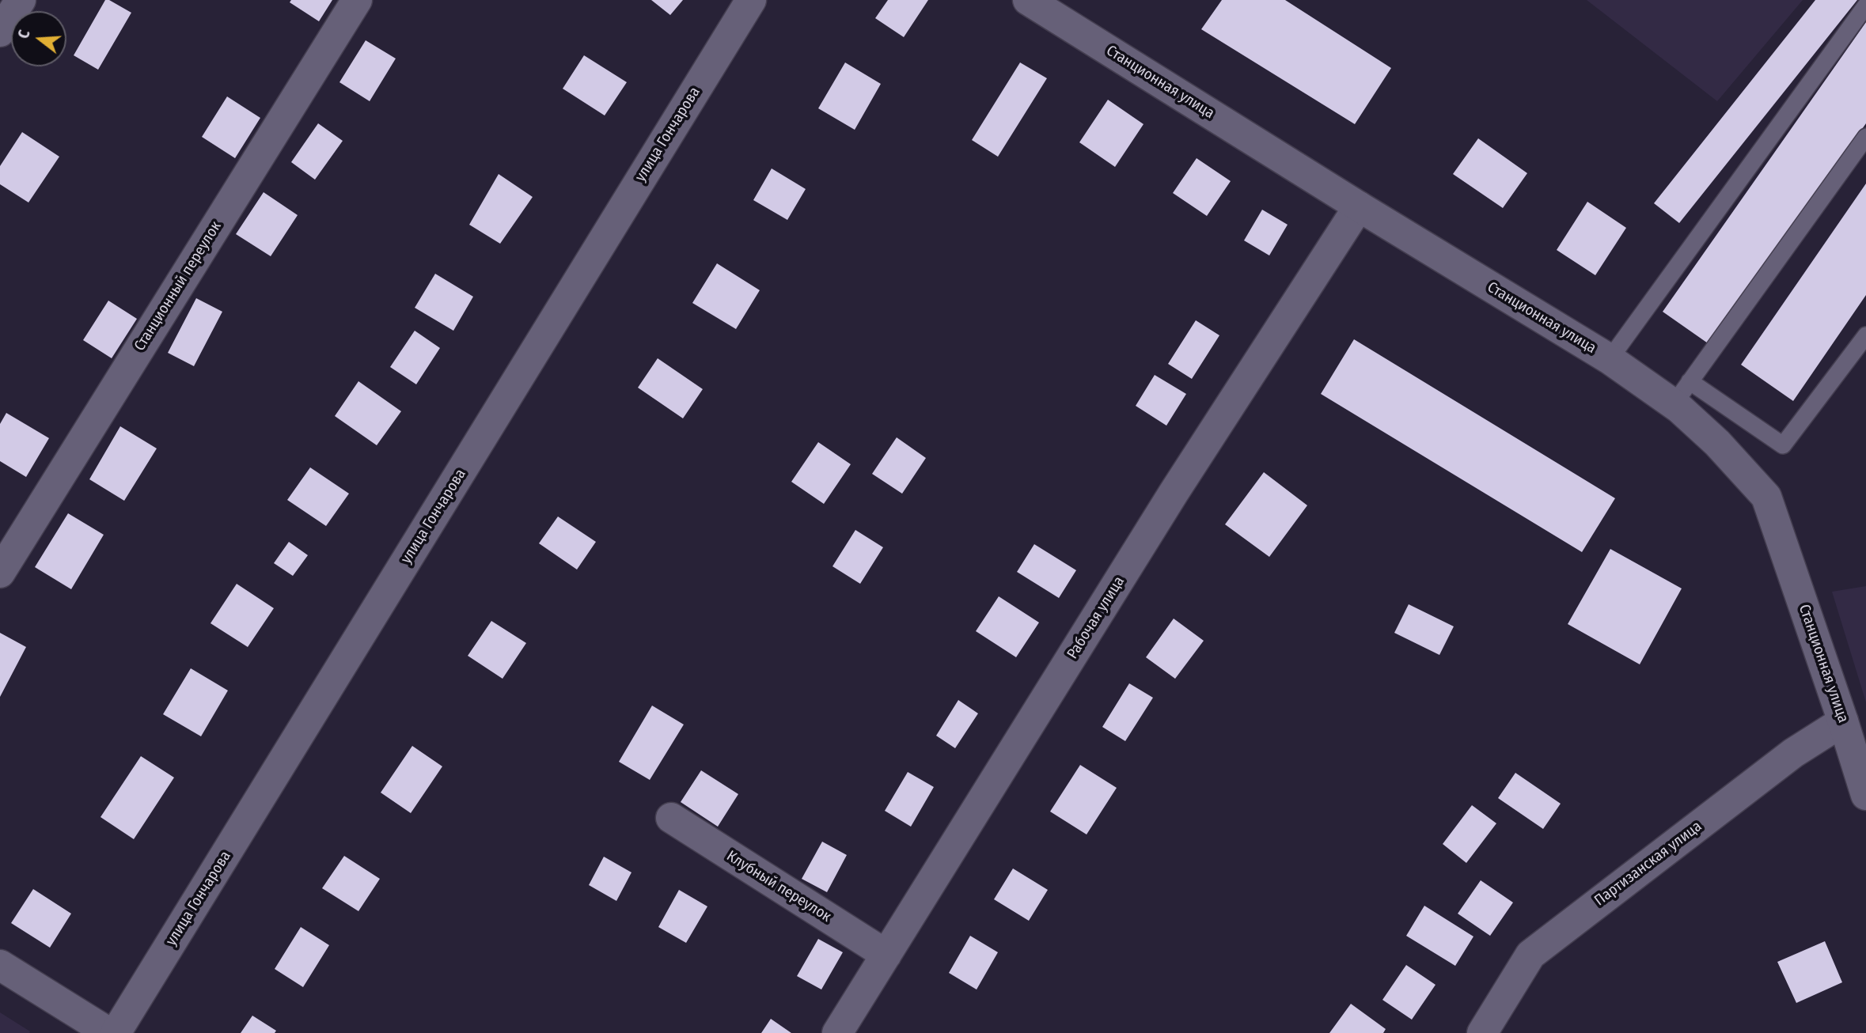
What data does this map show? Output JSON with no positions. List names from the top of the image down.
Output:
{
  "streets": {
    "street": [
      "Станционная улица",
      "улица Гончарова",
      "Станционный переулок",
      "Рабочая улица",
      "Партизанская улица",
      "Клубный переулок"
    ]
  },
  "crossings": [
    ["Станционная улица", "Рабочая улица"],
    ["Станционная улица", "Партизанская улица"],
    ["Рабочая улица", "Клубный переулок"]
  ],
  "north": "left"
}
